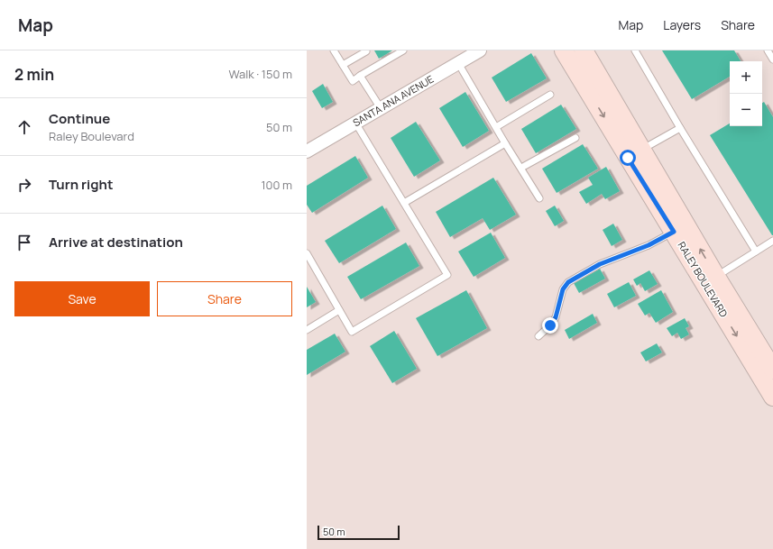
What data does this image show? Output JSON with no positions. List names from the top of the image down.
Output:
{
  "streets": {
    "street": ["SANTA ANA AVENUE", "RALEY BOULEVARD"]
  },
  "scale_bar": "50 m",
  "page": {
    "header": "Map",
    "nav": ["Map", "Layers", "Share"],
    "heading": ["2 min", "Walk · 150 m"],
    "map_buttons": ["+", "−"],
    "list": [
      ["Continue", "Raley Boulevard", "50 m"],
      ["Turn right", "100 m"],
      "Arrive at destination"
    ],
    "buttons": ["Save", "Share"],
    "scale": "50 m"
  }
}
